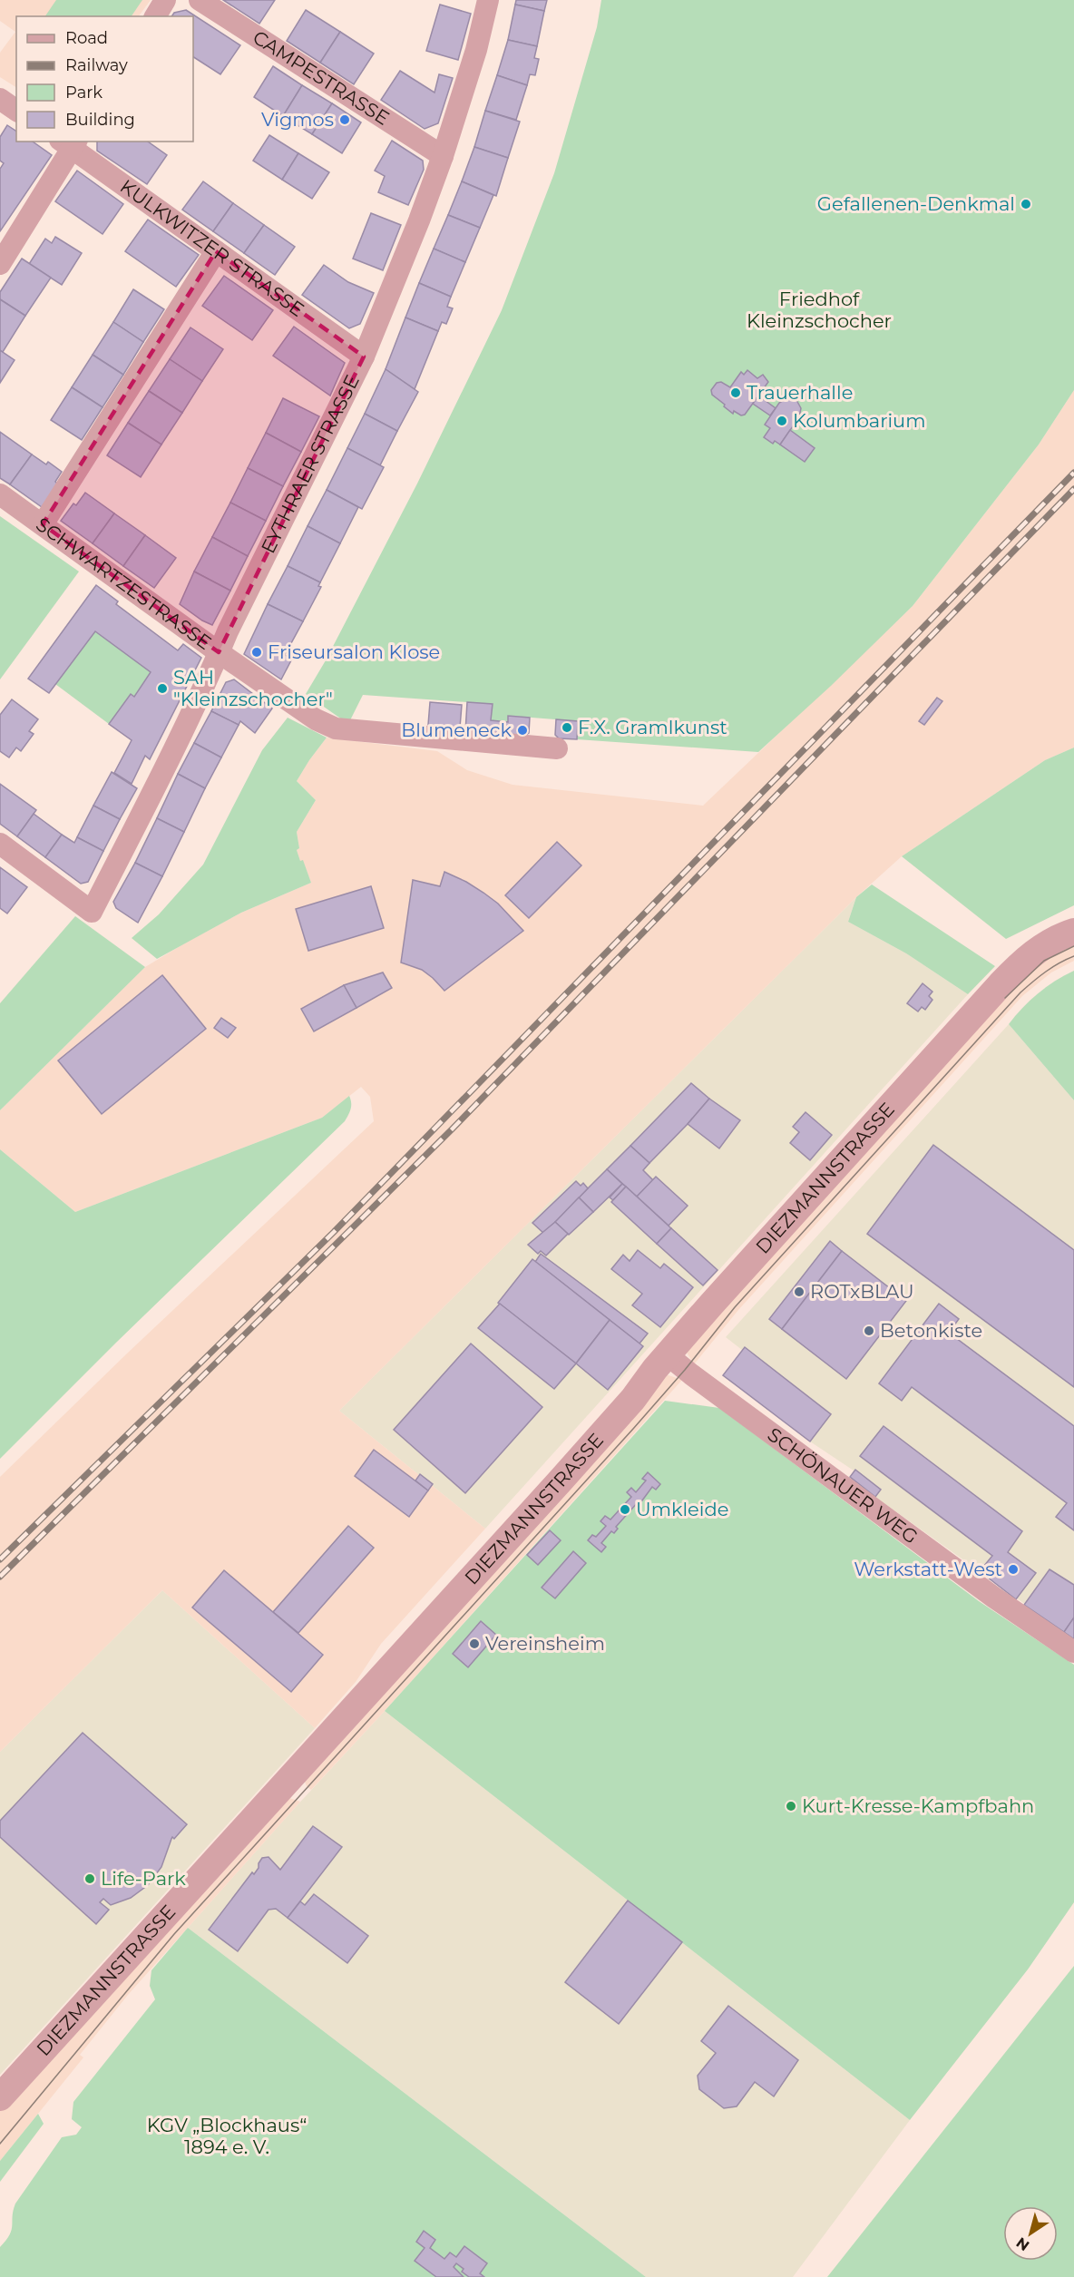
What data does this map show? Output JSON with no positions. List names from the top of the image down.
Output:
{
  "streets": {
    "street": [
      "CAMPESTRASSE",
      "KULKWITZER STRASSE",
      "EYTHRAER STRASSE",
      "SCHWARTZESTRASSE",
      "DIEZMANNSTRASSE",
      "SCHÖNAUER WEG"
    ]
  },
  "crossings": [
    ["CAMPESTRASSE", "EYTHRAER STRASSE"],
    ["KULKWITZER STRASSE", "EYTHRAER STRASSE"],
    ["EYTHRAER STRASSE", "SCHWARTZESTRASSE"],
    ["DIEZMANNSTRASSE", "SCHÖNAUER WEG"]
  ],
  "parks": ["Friedhof Kleinzschocher", "KGV „Blockhaus“ 1894 e. V."],
  "places": [
    "Vigmos",
    "Gefallenen-Denkmal",
    "Trauerhalle",
    "Kolumbarium",
    "Friseursalon Klose",
    "SAH \"Kleinzschocher\"",
    "F.X. Gramlkunst",
    "Blumeneck",
    "ROTxBLAU",
    "Betonkiste",
    "Umkleide",
    "Werkstatt-West",
    "Vereinsheim",
    "Kurt-Kresse-Kampfbahn",
    "Life-Park"
  ],
  "legend": [
    "Road",
    "Railway",
    "Park",
    "Building"
  ],
  "north": "bottom left"
}
